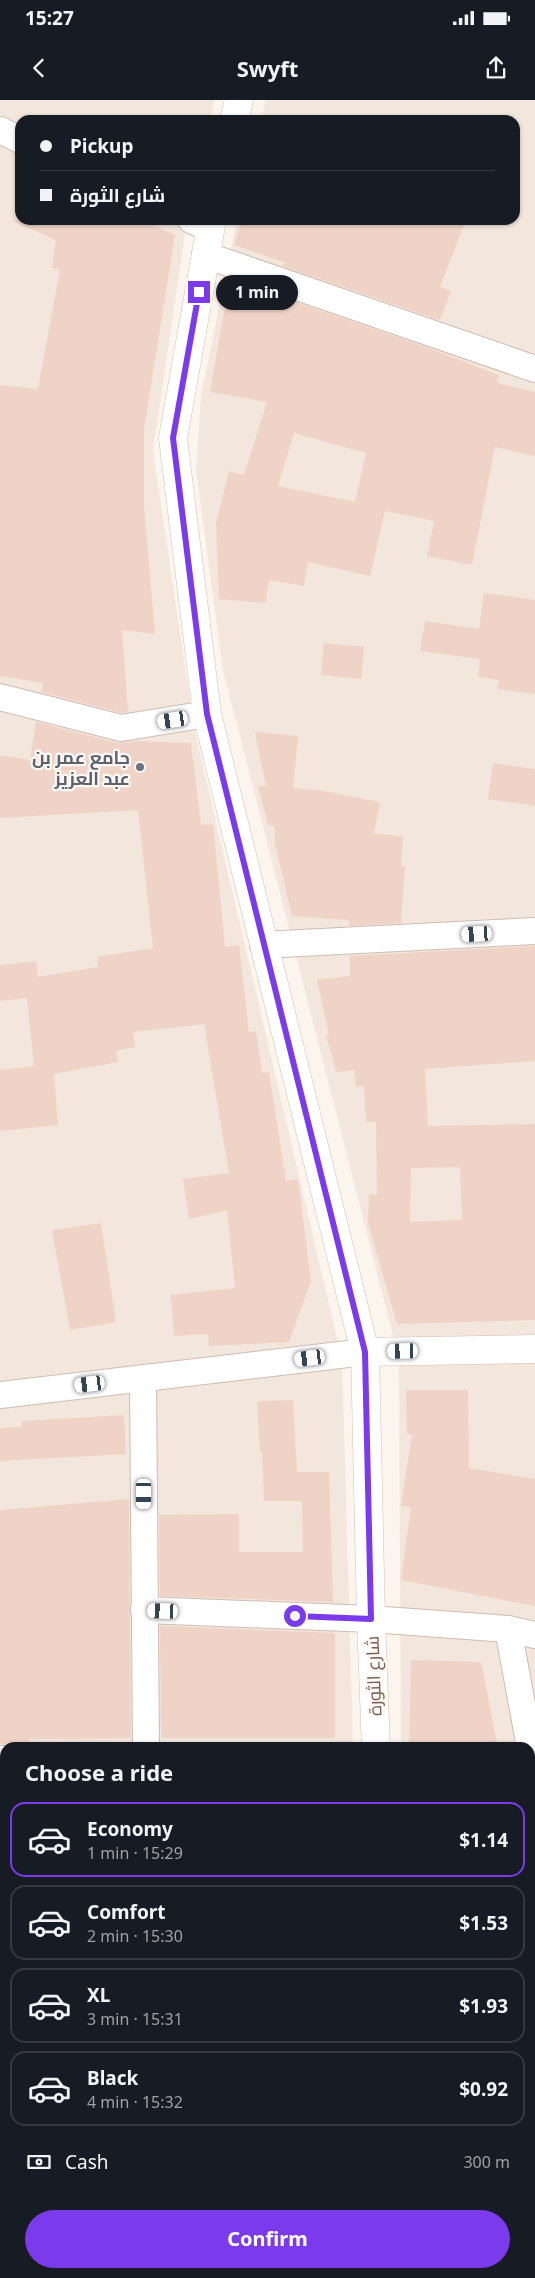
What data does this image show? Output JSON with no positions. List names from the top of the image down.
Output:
{
  "streets": {
    "main road": ["شارع الثورة"]
  },
  "places": ["جامع عمر بن عبد العزيز"],
  "page": {
    "status": "15:27",
    "header": "Swyft",
    "banner": ["Pickup", "شارع الثورة"],
    "bubble": "1 min",
    "heading": "Choose a ride",
    "list": [
      {
        "name": "Economy",
        "note": "1 min · 15:29",
        "value": "$1.14"
      },
      {
        "name": "Comfort",
        "note": "2 min · 15:30",
        "value": "$1.53"
      },
      {
        "name": "XL",
        "note": "3 min · 15:31",
        "value": "$1.93"
      },
      {
        "name": "Black",
        "note": "4 min · 15:32",
        "value": "$0.92"
      }
    ],
    "pay": ["Cash", "300 m"],
    "buttons": "Confirm"
  }
}
